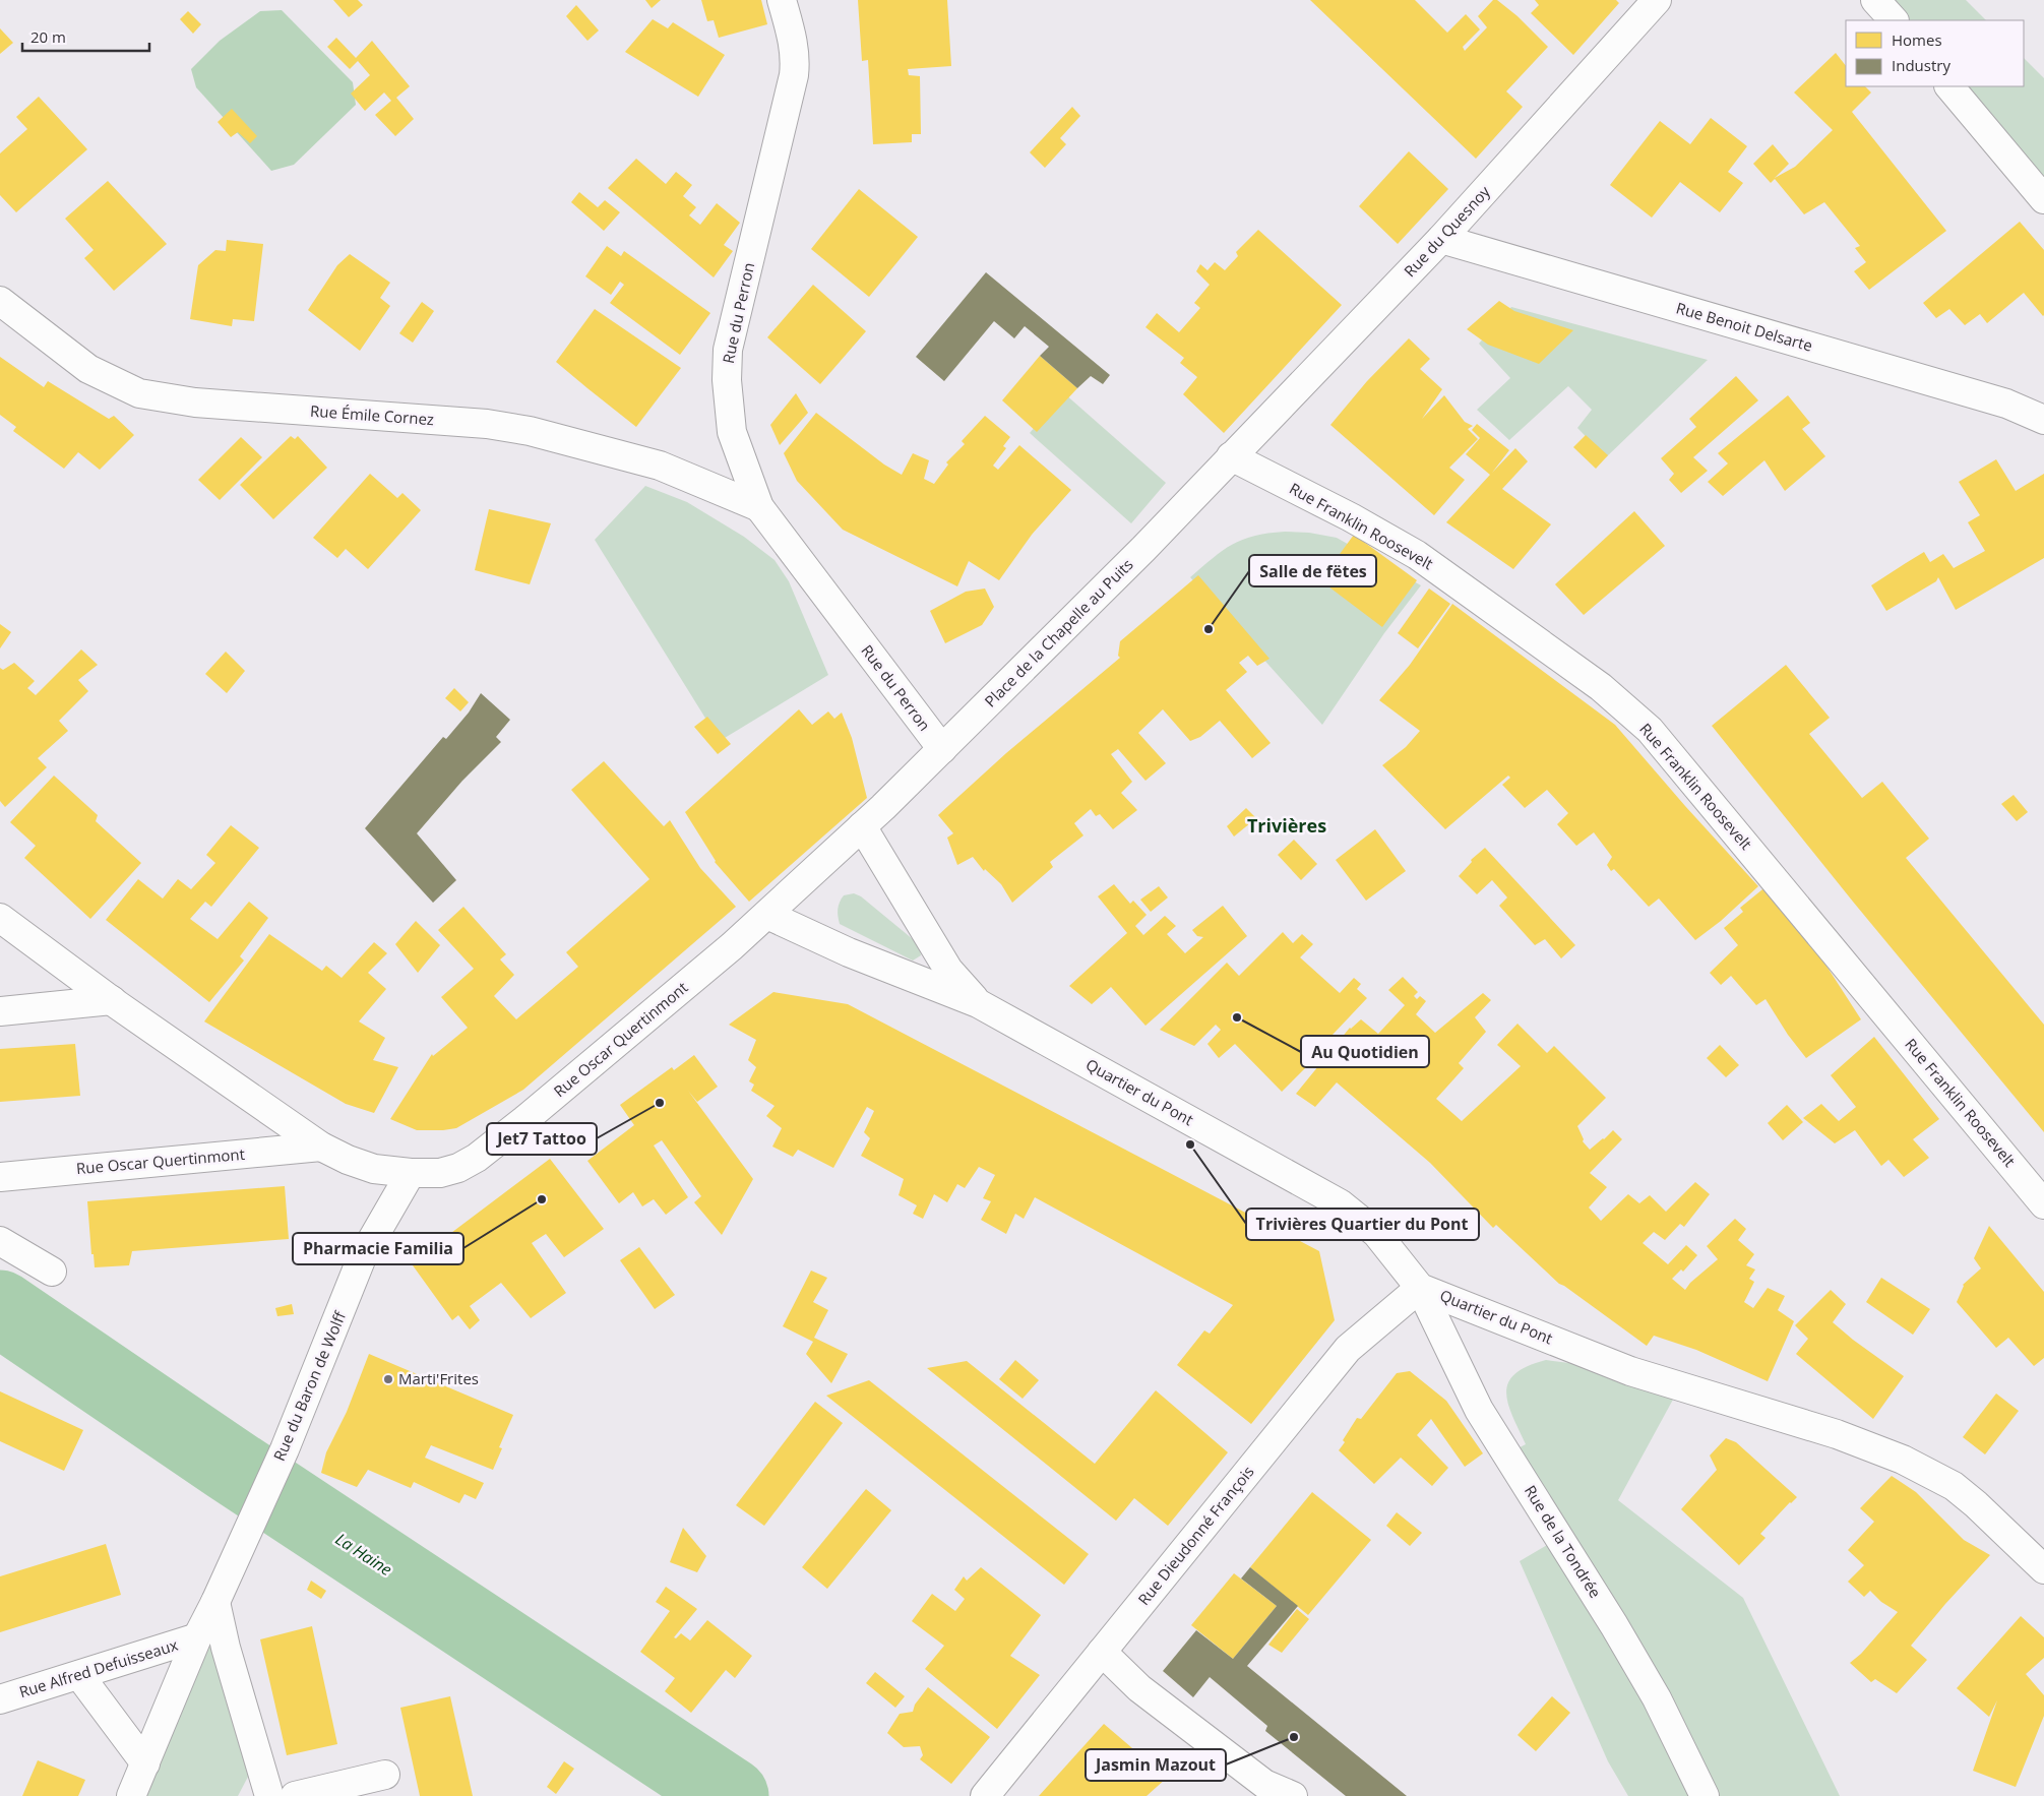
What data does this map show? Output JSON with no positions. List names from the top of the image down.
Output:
{
  "streets": {
    "street": [
      "Rue du Quesnoy",
      "Rue du Perron",
      "Rue Benoit Delsarte",
      "Rue Émile Cornez",
      "Rue Franklin Roosevelt",
      "Place de la Chapelle au Puits",
      "Rue Oscar Quertinmont",
      "Quartier du Pont",
      "Rue du Baron de Wolff",
      "Rue Dieudonné François",
      "Rue de la Tondrée",
      "Rue Alfred Defuisseaux"
    ]
  },
  "crossings": [
    ["Rue du Quesnoy", "Rue Benoit Delsarte"],
    ["Rue du Quesnoy", "Rue Franklin Roosevelt"],
    ["Rue du Quesnoy", "Place de la Chapelle au Puits"],
    ["Rue du Perron", "Rue Émile Cornez"],
    ["Rue du Perron", "Place de la Chapelle au Puits"],
    ["Rue Franklin Roosevelt", "Place de la Chapelle au Puits"],
    ["Place de la Chapelle au Puits", "Rue Oscar Quertinmont"],
    ["Rue Oscar Quertinmont", "Rue du Baron de Wolff"],
    ["Quartier du Pont", "Rue Dieudonné François"],
    ["Quartier du Pont", "Rue de la Tondrée"],
    ["Rue du Baron de Wolff", "Rue Alfred Defuisseaux"],
    ["Rue Dieudonné François", "Rue de la Tondrée"]
  ],
  "districts": ["Trivières"],
  "water": ["La Haine"],
  "places": [
    "Salle de fëtes",
    "Au Quotidien",
    "Jet7 Tattoo",
    "Trivières Quartier du Pont",
    "Pharmacie Familia",
    "Marti'Frites",
    "Jasmin Mazout"
  ],
  "legend": ["Homes", "Industry"],
  "scale_bar": "20 m"
}
